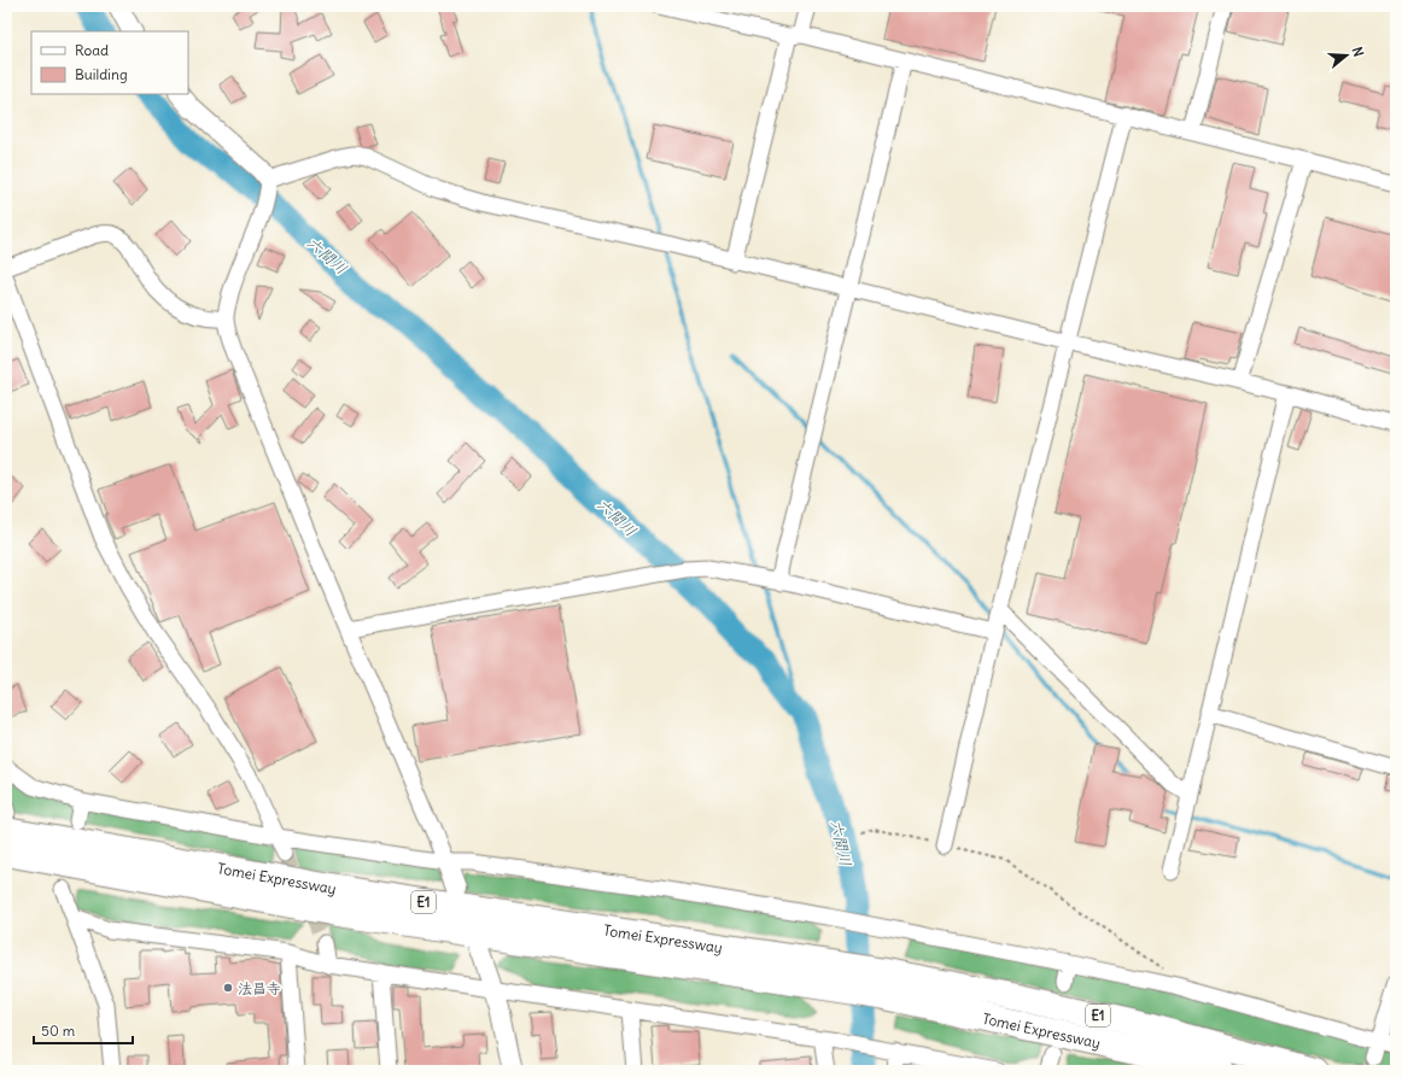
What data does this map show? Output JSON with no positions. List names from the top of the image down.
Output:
{
  "streets": {
    "highway": ["Tomei Expressway", "E1"]
  },
  "water": ["六間川"],
  "places": ["法昌寺"],
  "legend": ["Road", "Building"],
  "scale_bar": "50 m",
  "north": "right"
}
